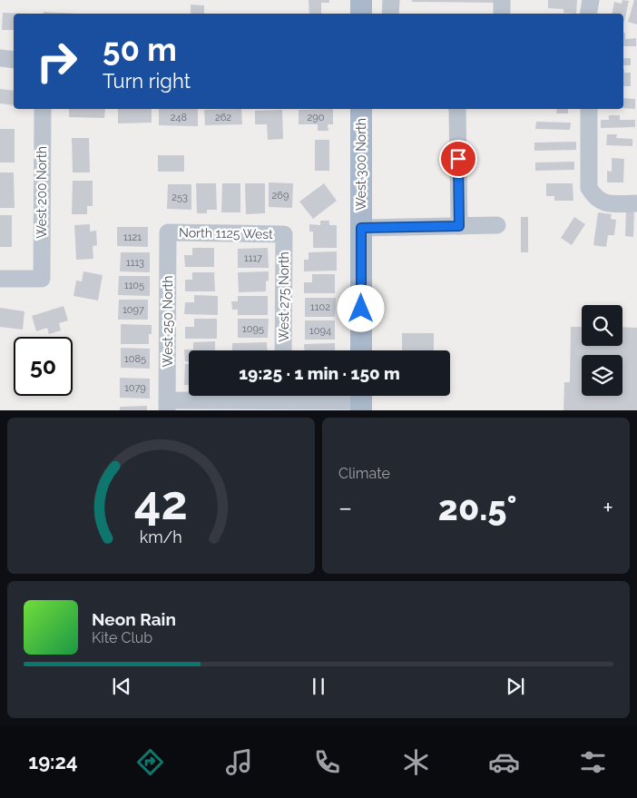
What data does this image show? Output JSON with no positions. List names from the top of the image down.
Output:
{
  "streets": {
    "main road": ["West 300 North"],
    "street": [
      "West 200 North",
      "North 1125 West",
      "West 275 North",
      "West 250 North"
    ]
  },
  "crossings": [
    ["North 1125 West", "West 275 North"],
    ["North 1125 West", "West 250 North"]
  ],
  "house_numbers": [
    "248",
    "262",
    "290",
    "269",
    "253",
    "1121",
    "1117",
    "1113",
    "1105",
    "1102",
    "1097",
    "1095",
    "1094",
    "1085",
    "1079"
  ],
  "page": {
    "turn": ["50 m", "Turn right"],
    "limit": "50",
    "trip": "19:25 · 1 min · 150 m",
    "tile": "Climate",
    "heat": ["−", "20.5°", "+"],
    "song": ["Neon Rain", "Kite Club"],
    "tabs": "19:24",
    "gauge": ["42", "km/h"]
  }
}
